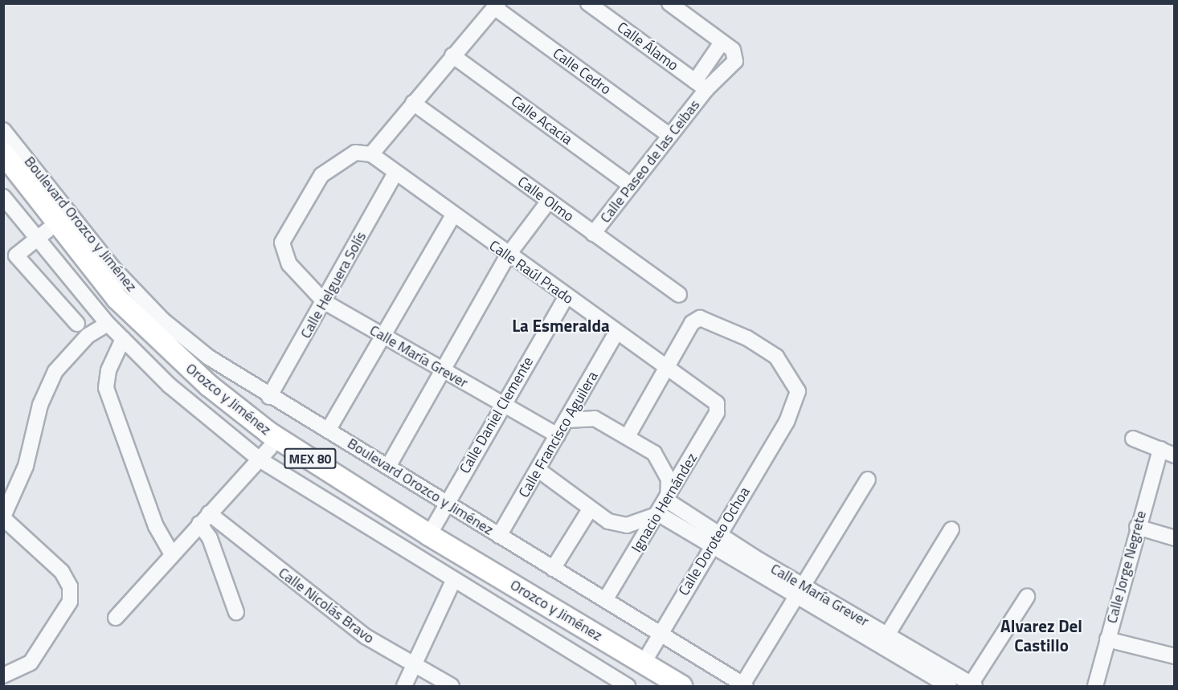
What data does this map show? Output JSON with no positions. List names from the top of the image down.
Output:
{
  "streets": {
    "highway": ["Orozco y Jiménez", "MEX 80"],
    "street": [
      "Calle Álamo",
      "Calle Cedro",
      "Calle Acacia",
      "Calle Paseo de las Ceibas",
      "Calle Olmo",
      "Boulevard Orozco y Jiménez",
      "Calle Raúl Prado",
      "Calle Helguera Solís",
      "Calle María Grever",
      "Calle Daniel Clemente",
      "Calle Francisco Aguilera",
      "Ignacio Hernández",
      "Calle Doroteo Ochoa",
      "Calle Jorge Negrete",
      "Calle Nicolás Bravo"
    ]
  },
  "crossings": [
    ["Calle Álamo", "Calle Paseo de las Ceibas"],
    ["Calle Cedro", "Calle Paseo de las Ceibas"],
    ["Calle Acacia", "Calle Paseo de las Ceibas"],
    ["Calle Paseo de las Ceibas", "Calle Olmo"],
    ["Boulevard Orozco y Jiménez", "Calle Helguera Solís"],
    ["Boulevard Orozco y Jiménez", "Calle Daniel Clemente"],
    ["Boulevard Orozco y Jiménez", "Calle Francisco Aguilera"],
    ["Boulevard Orozco y Jiménez", "Ignacio Hernández"],
    ["Boulevard Orozco y Jiménez", "Calle Doroteo Ochoa"],
    ["Calle Raúl Prado", "Calle Helguera Solís"],
    ["Calle Raúl Prado", "Calle María Grever"],
    ["Calle Raúl Prado", "Calle Daniel Clemente"],
    ["Calle Raúl Prado", "Calle Francisco Aguilera"],
    ["Calle Raúl Prado", "Ignacio Hernández"],
    ["Calle Raúl Prado", "Calle Doroteo Ochoa"],
    ["Calle Helguera Solís", "Calle María Grever"],
    ["Calle María Grever", "Calle Daniel Clemente"],
    ["Calle María Grever", "Calle Francisco Aguilera"],
    ["Calle María Grever", "Ignacio Hernández"],
    ["Calle María Grever", "Calle Doroteo Ochoa"],
    ["Orozco y Jiménez", "Calle Daniel Clemente"],
    ["Orozco y Jiménez", "Calle Doroteo Ochoa"],
    ["Calle Francisco Aguilera", "Ignacio Hernández"]
  ],
  "districts": ["La Esmeralda", "Alvarez Del Castillo"]
}
